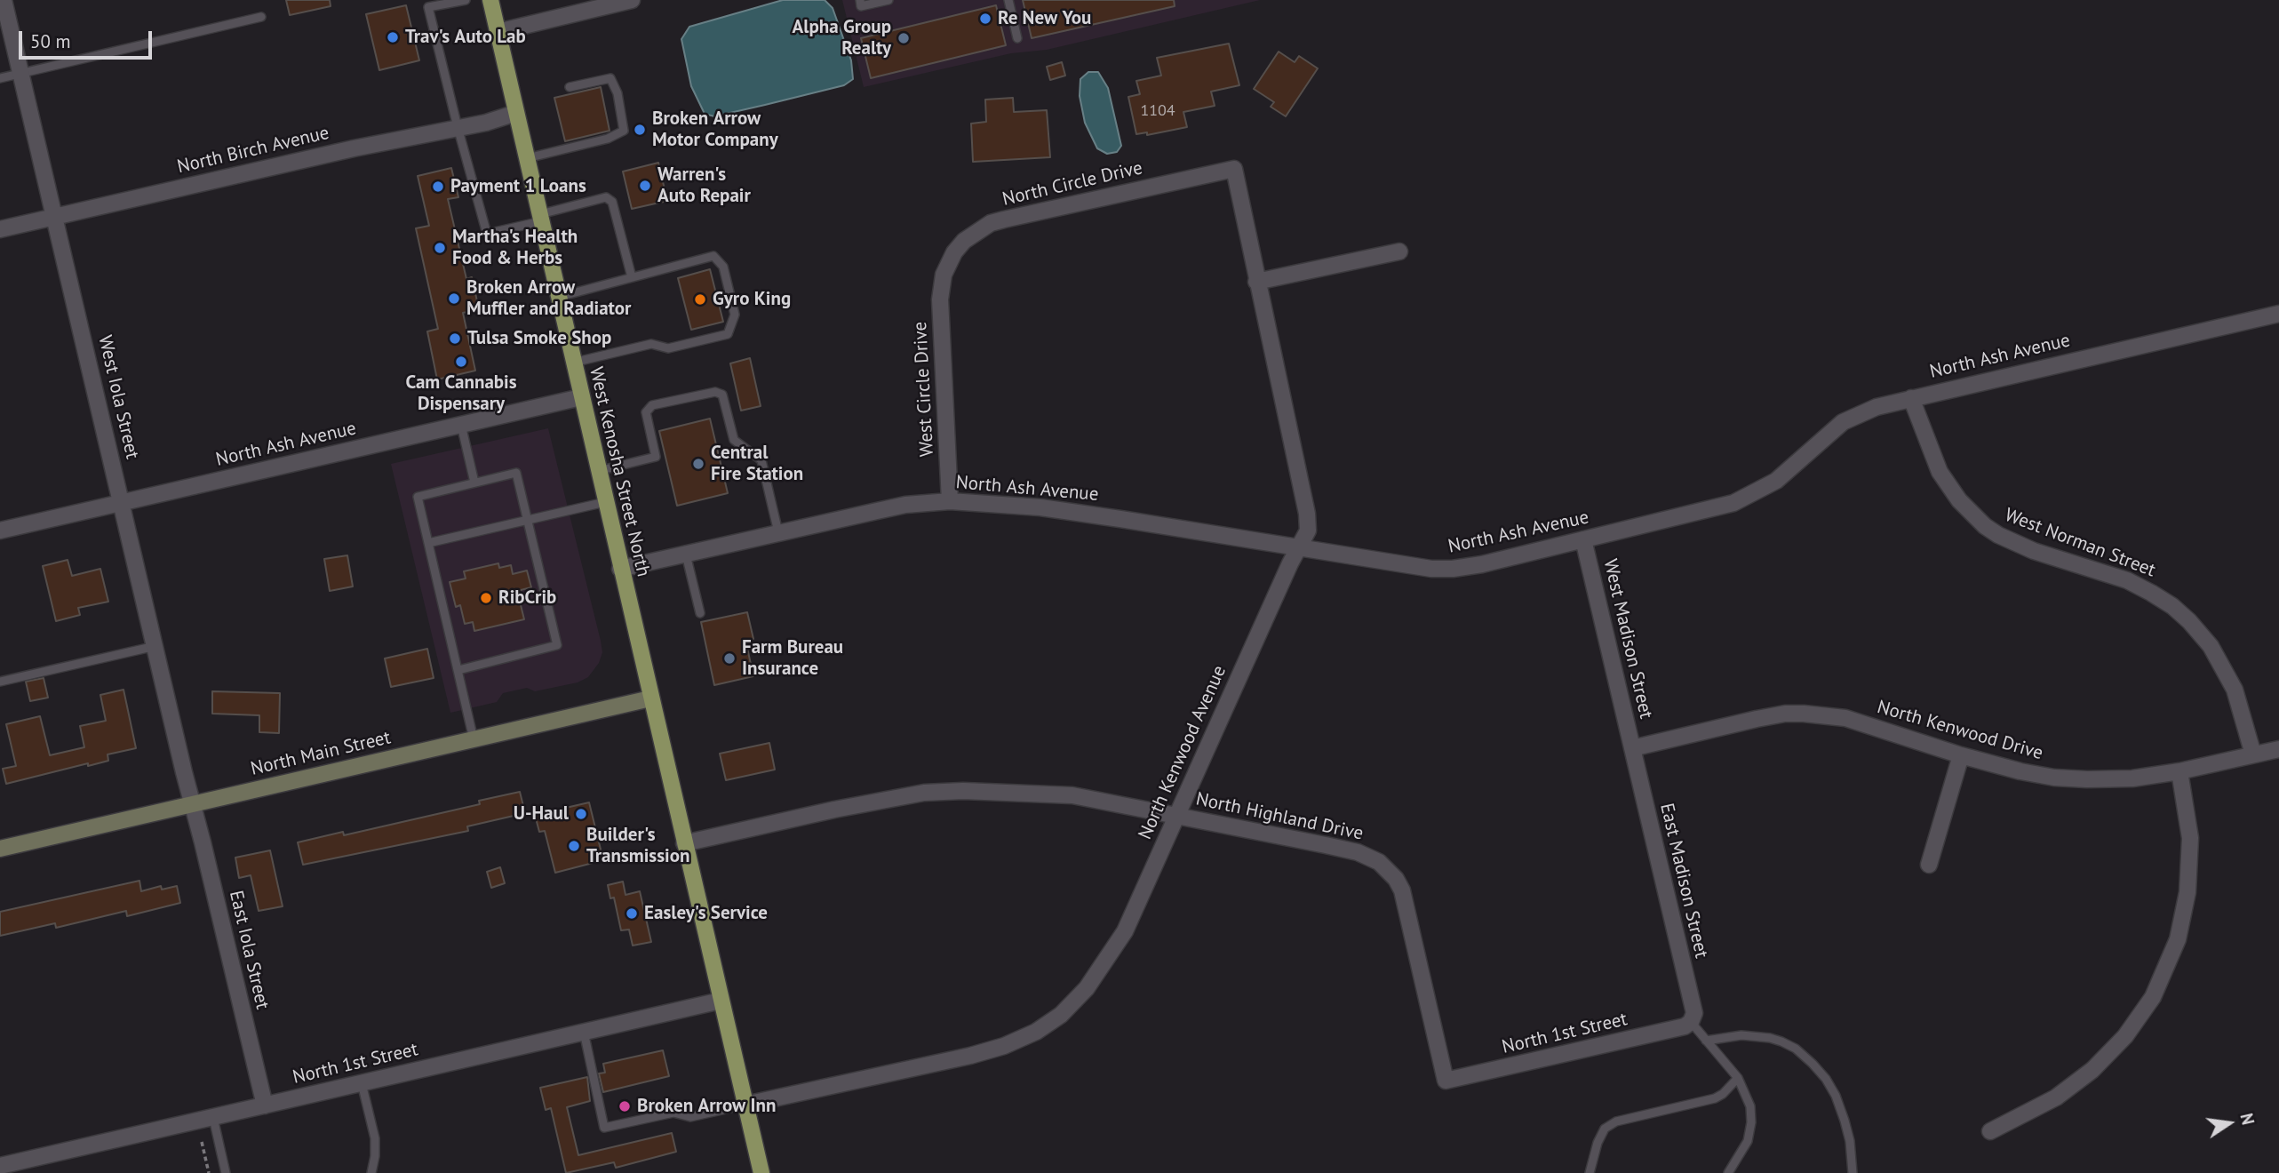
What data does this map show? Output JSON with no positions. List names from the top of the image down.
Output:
{
  "streets": {
    "main road": ["West Kenosha Street North", "North Main Street"],
    "street": [
      "North Birch Avenue",
      "North Circle Drive",
      "North Ash Avenue",
      "West Circle Drive",
      "West Iola Street",
      "West Norman Street",
      "West Madison Street",
      "North Kenwood Drive",
      "North Kenwood Avenue",
      "North Highland Drive",
      "East Madison Street",
      "East Iola Street",
      "North 1st Street"
    ]
  },
  "crossings": [
    ["North Birch Avenue", "West Iola Street"],
    ["North Birch Avenue", "West Kenosha Street North"],
    ["North Circle Drive", "West Circle Drive"],
    ["North Circle Drive", "North Kenwood Avenue"],
    ["North Ash Avenue", "West Circle Drive"],
    ["North Ash Avenue", "West Iola Street"],
    ["North Ash Avenue", "West Kenosha Street North"],
    ["North Ash Avenue", "West Norman Street"],
    ["North Ash Avenue", "West Madison Street"],
    ["North Ash Avenue", "North Kenwood Avenue"],
    ["West Iola Street", "North Main Street"],
    ["West Iola Street", "East Iola Street"],
    ["West Kenosha Street North", "North Kenwood Avenue"],
    ["West Kenosha Street North", "North Main Street"],
    ["West Kenosha Street North", "North Highland Drive"],
    ["West Kenosha Street North", "North 1st Street"],
    ["West Norman Street", "North Kenwood Drive"],
    ["West Madison Street", "North Kenwood Drive"],
    ["West Madison Street", "East Madison Street"],
    ["North Kenwood Drive", "East Madison Street"],
    ["North Kenwood Avenue", "North Highland Drive"],
    ["North Main Street", "East Iola Street"],
    ["North Highland Drive", "North 1st Street"],
    ["East Madison Street", "North 1st Street"],
    ["East Iola Street", "North 1st Street"]
  ],
  "places": [
    "Re New You",
    "Trav's Auto Lab",
    "Alpha Group Realty",
    "Broken Arrow Motor Company",
    "Warren's Auto Repair",
    "Payment 1 Loans",
    "Martha's Health Food & Herbs",
    "Broken Arrow Muffler and Radiator",
    "Gyro King",
    "Tulsa Smoke Shop",
    "Cam Cannabis Dispensary",
    "Central Fire Station",
    "RibCrib",
    "Farm Bureau Insurance",
    "U-Haul",
    "Builder's Transmission",
    "Easley's Service",
    "Broken Arrow Inn"
  ],
  "house_numbers": ["1104"],
  "scale_bar": "50 m",
  "north": "right"
}
